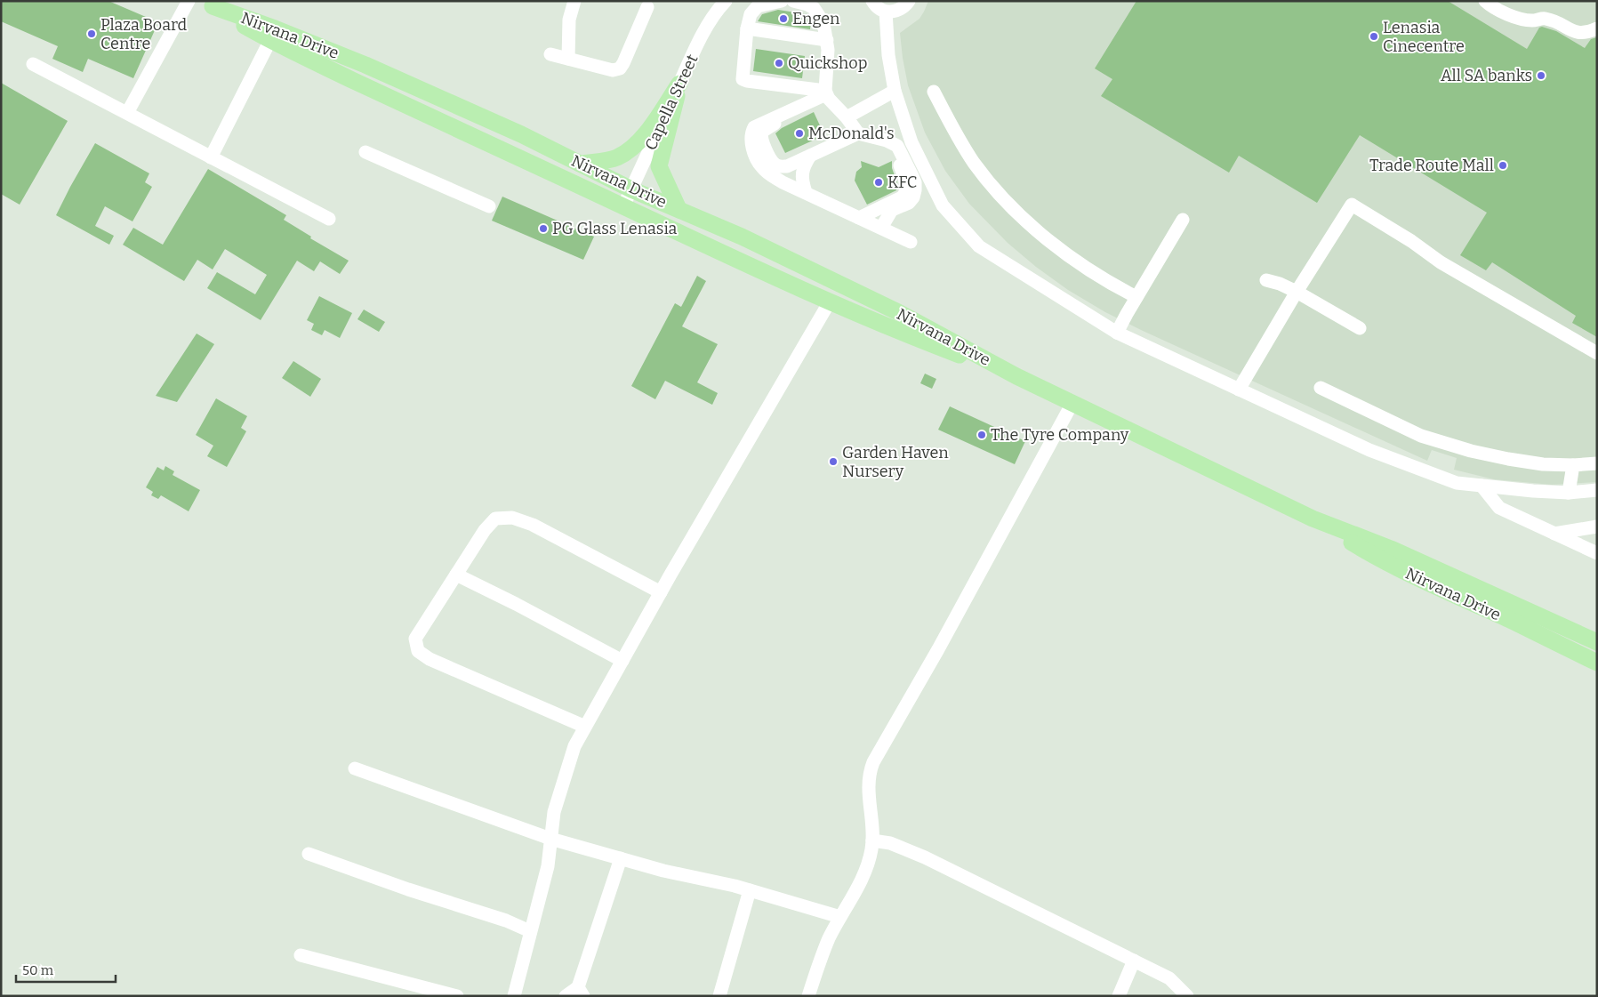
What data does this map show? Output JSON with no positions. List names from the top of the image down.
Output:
{
  "streets": {
    "main road": ["Nirvana Drive"],
    "street": ["Capella Street"]
  },
  "crossings": [
    ["Nirvana Drive", "Capella Street"]
  ],
  "places": [
    "Engen",
    "Plaza Board Centre",
    "Lenasia Cinecentre",
    "Quickshop",
    "All SA banks",
    "McDonald's",
    "Trade Route Mall",
    "KFC",
    "PG Glass Lenasia",
    "The Tyre Company",
    "Garden Haven Nursery"
  ],
  "scale_bar": "50 m"
}
